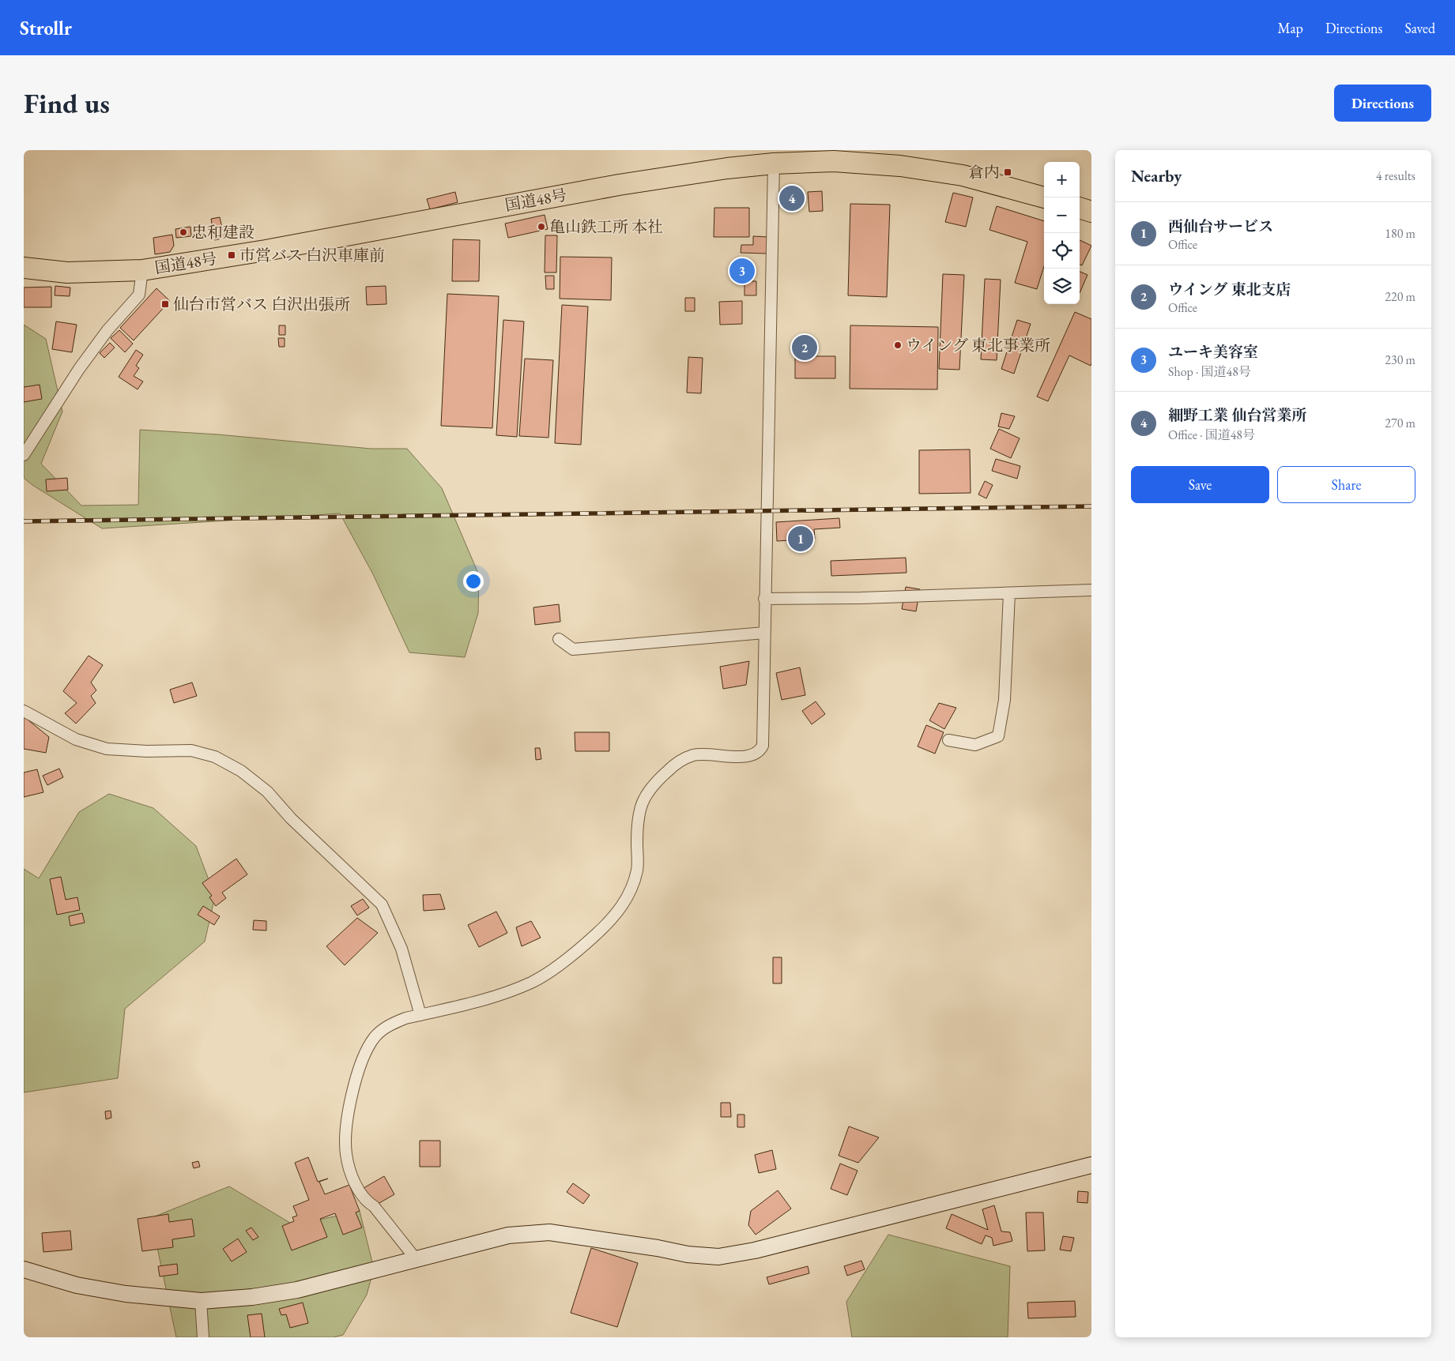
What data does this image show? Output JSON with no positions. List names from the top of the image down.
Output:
{
  "streets": {
    "highway": ["国道48号"]
  },
  "places": {
    "transit": ["倉内", "市営バス 白沢車庫前", "仙台市営バス 白沢出張所"],
    "other": ["亀山鉄工所 本社", "忠和建設", "ウイング 東北事業所"]
  },
  "page": {
    "header": "Strollr",
    "nav": ["Map", "Directions", "Saved"],
    "buttons": [
      "Directions",
      ["Save", "Share"]
    ],
    "title": "Find us",
    "heading": ["Nearby", "4 results"],
    "map_buttons": ["+", "−"],
    "pins": [
      "4",
      "3",
      "2",
      "1"
    ],
    "list": [
      {
        "mark": "1",
        "name": "西仙台サービス",
        "note": "Office",
        "value": "180 m"
      },
      {
        "mark": "2",
        "name": "ウイング 東北支店",
        "note": "Office",
        "value": "220 m"
      },
      {
        "mark": "3",
        "name": "ユーキ美容室",
        "note": "Shop · 国道48号",
        "value": "230 m"
      },
      {
        "mark": "4",
        "name": "細野工業 仙台営業所",
        "note": "Office · 国道48号",
        "value": "270 m"
      }
    ]
  }
}
